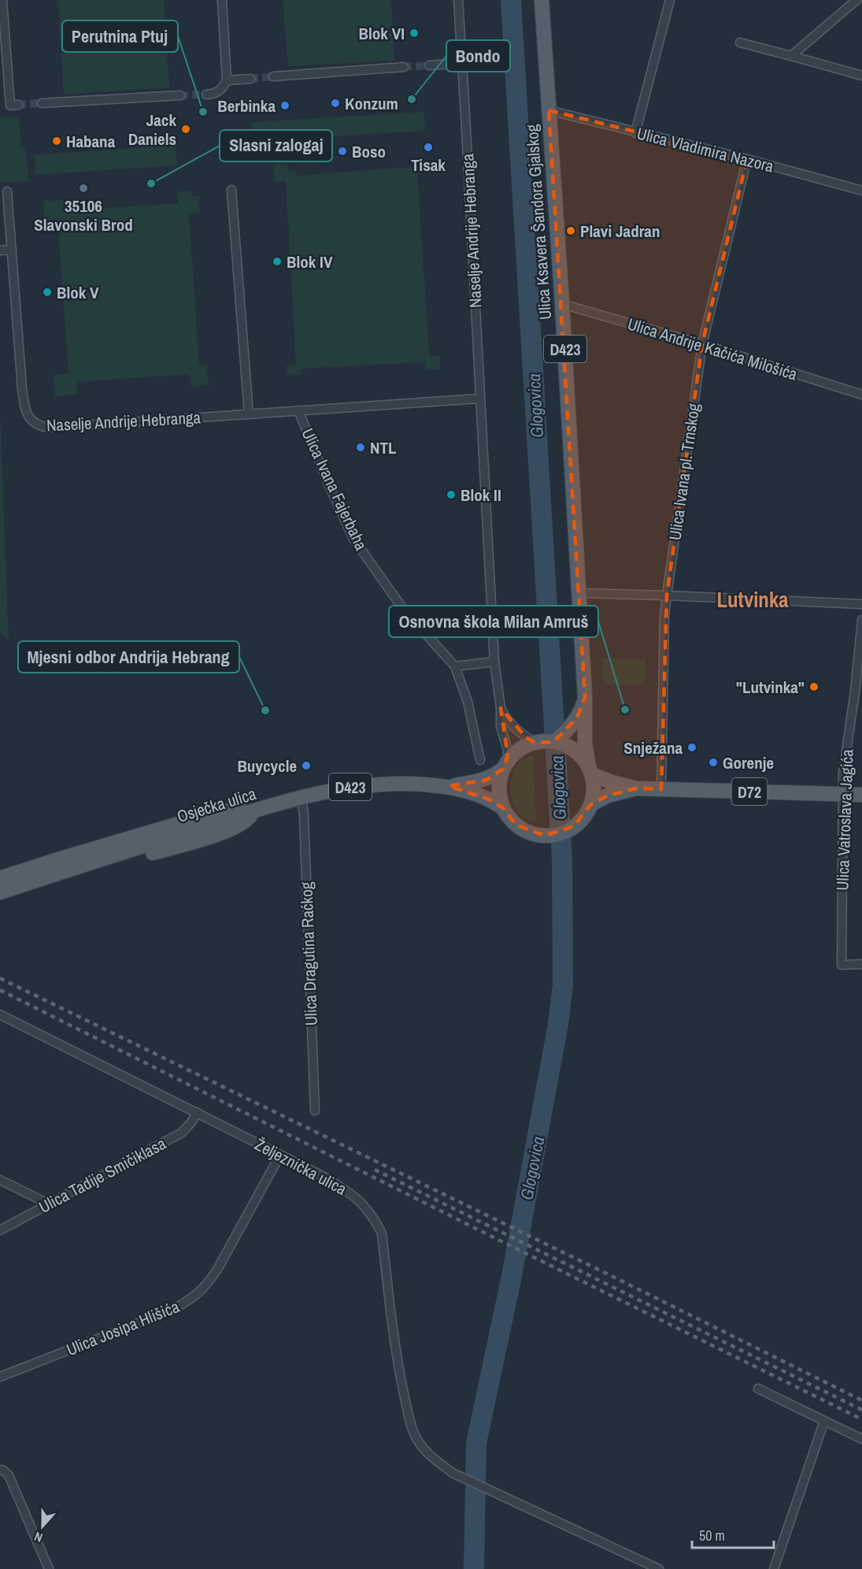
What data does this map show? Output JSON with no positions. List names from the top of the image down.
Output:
{
  "streets": {
    "main road": [
      "Ulica Ksavera Šandora Gjalskog",
      "D423",
      "D72",
      "Osječka ulica"
    ],
    "street": [
      "Ulica Vladimira Nazora",
      "Naselje Andrije Hebranga",
      "Ulica Andrije Kačića Milošića",
      "Ulica Ivana pl. Trnskog",
      "Ulica Ivana Fajerbaha",
      "Ulica Vatroslava Jagića",
      "Ulica Dragutina Raćkog",
      "Željeznička ulica",
      "Ulica Tadije Smičiklasa",
      "Ulica Josipa Hlišića"
    ]
  },
  "crossings": [
    ["Ulica Vladimira Nazora", "Ulica Ksavera Šandora Gjalskog"],
    ["Ulica Vladimira Nazora", "Ulica Ivana pl. Trnskog"],
    ["Ulica Ksavera Šandora Gjalskog", "D423"],
    ["Ulica Ksavera Šandora Gjalskog", "Ulica Andrije Kačića Milošića"],
    ["Naselje Andrije Hebranga", "D423"],
    ["Naselje Andrije Hebranga", "Ulica Ivana Fajerbaha"],
    ["Naselje Andrije Hebranga", "D72"],
    ["Naselje Andrije Hebranga", "Osječka ulica"],
    ["D423", "D72"],
    ["D423", "Osječka ulica"],
    ["Ulica Andrije Kačića Milošića", "Ulica Ivana pl. Trnskog"],
    ["Ulica Ivana pl. Trnskog", "D72"],
    ["D72", "Osječka ulica"],
    ["D72", "Ulica Vatroslava Jagića"],
    ["Osječka ulica", "Ulica Dragutina Raćkog"],
    ["Željeznička ulica", "Ulica Tadije Smičiklasa"],
    ["Željeznička ulica", "Ulica Josipa Hlišića"]
  ],
  "districts": ["Lutvinka"],
  "water": ["Glogovica"],
  "places": [
    "Blok VI",
    "Bondo",
    "Konzum",
    "Berbinka",
    "Perutnina Ptuj",
    "Jack Daniels",
    "Habana",
    "Tisak",
    "Boso",
    "Slasni zalogaj",
    "35106 Slavonski Brod",
    "Plavi Jadran",
    "Blok IV",
    "Blok V",
    "NTL",
    "Blok II",
    "\"Lutvinka\"",
    "Osnovna škola Milan Amruš",
    "Mjesni odbor Andrija Hebrang",
    "Snježana",
    "Gorenje",
    "Buycycle"
  ],
  "scale_bar": "50 m",
  "north": "bottom"
}
